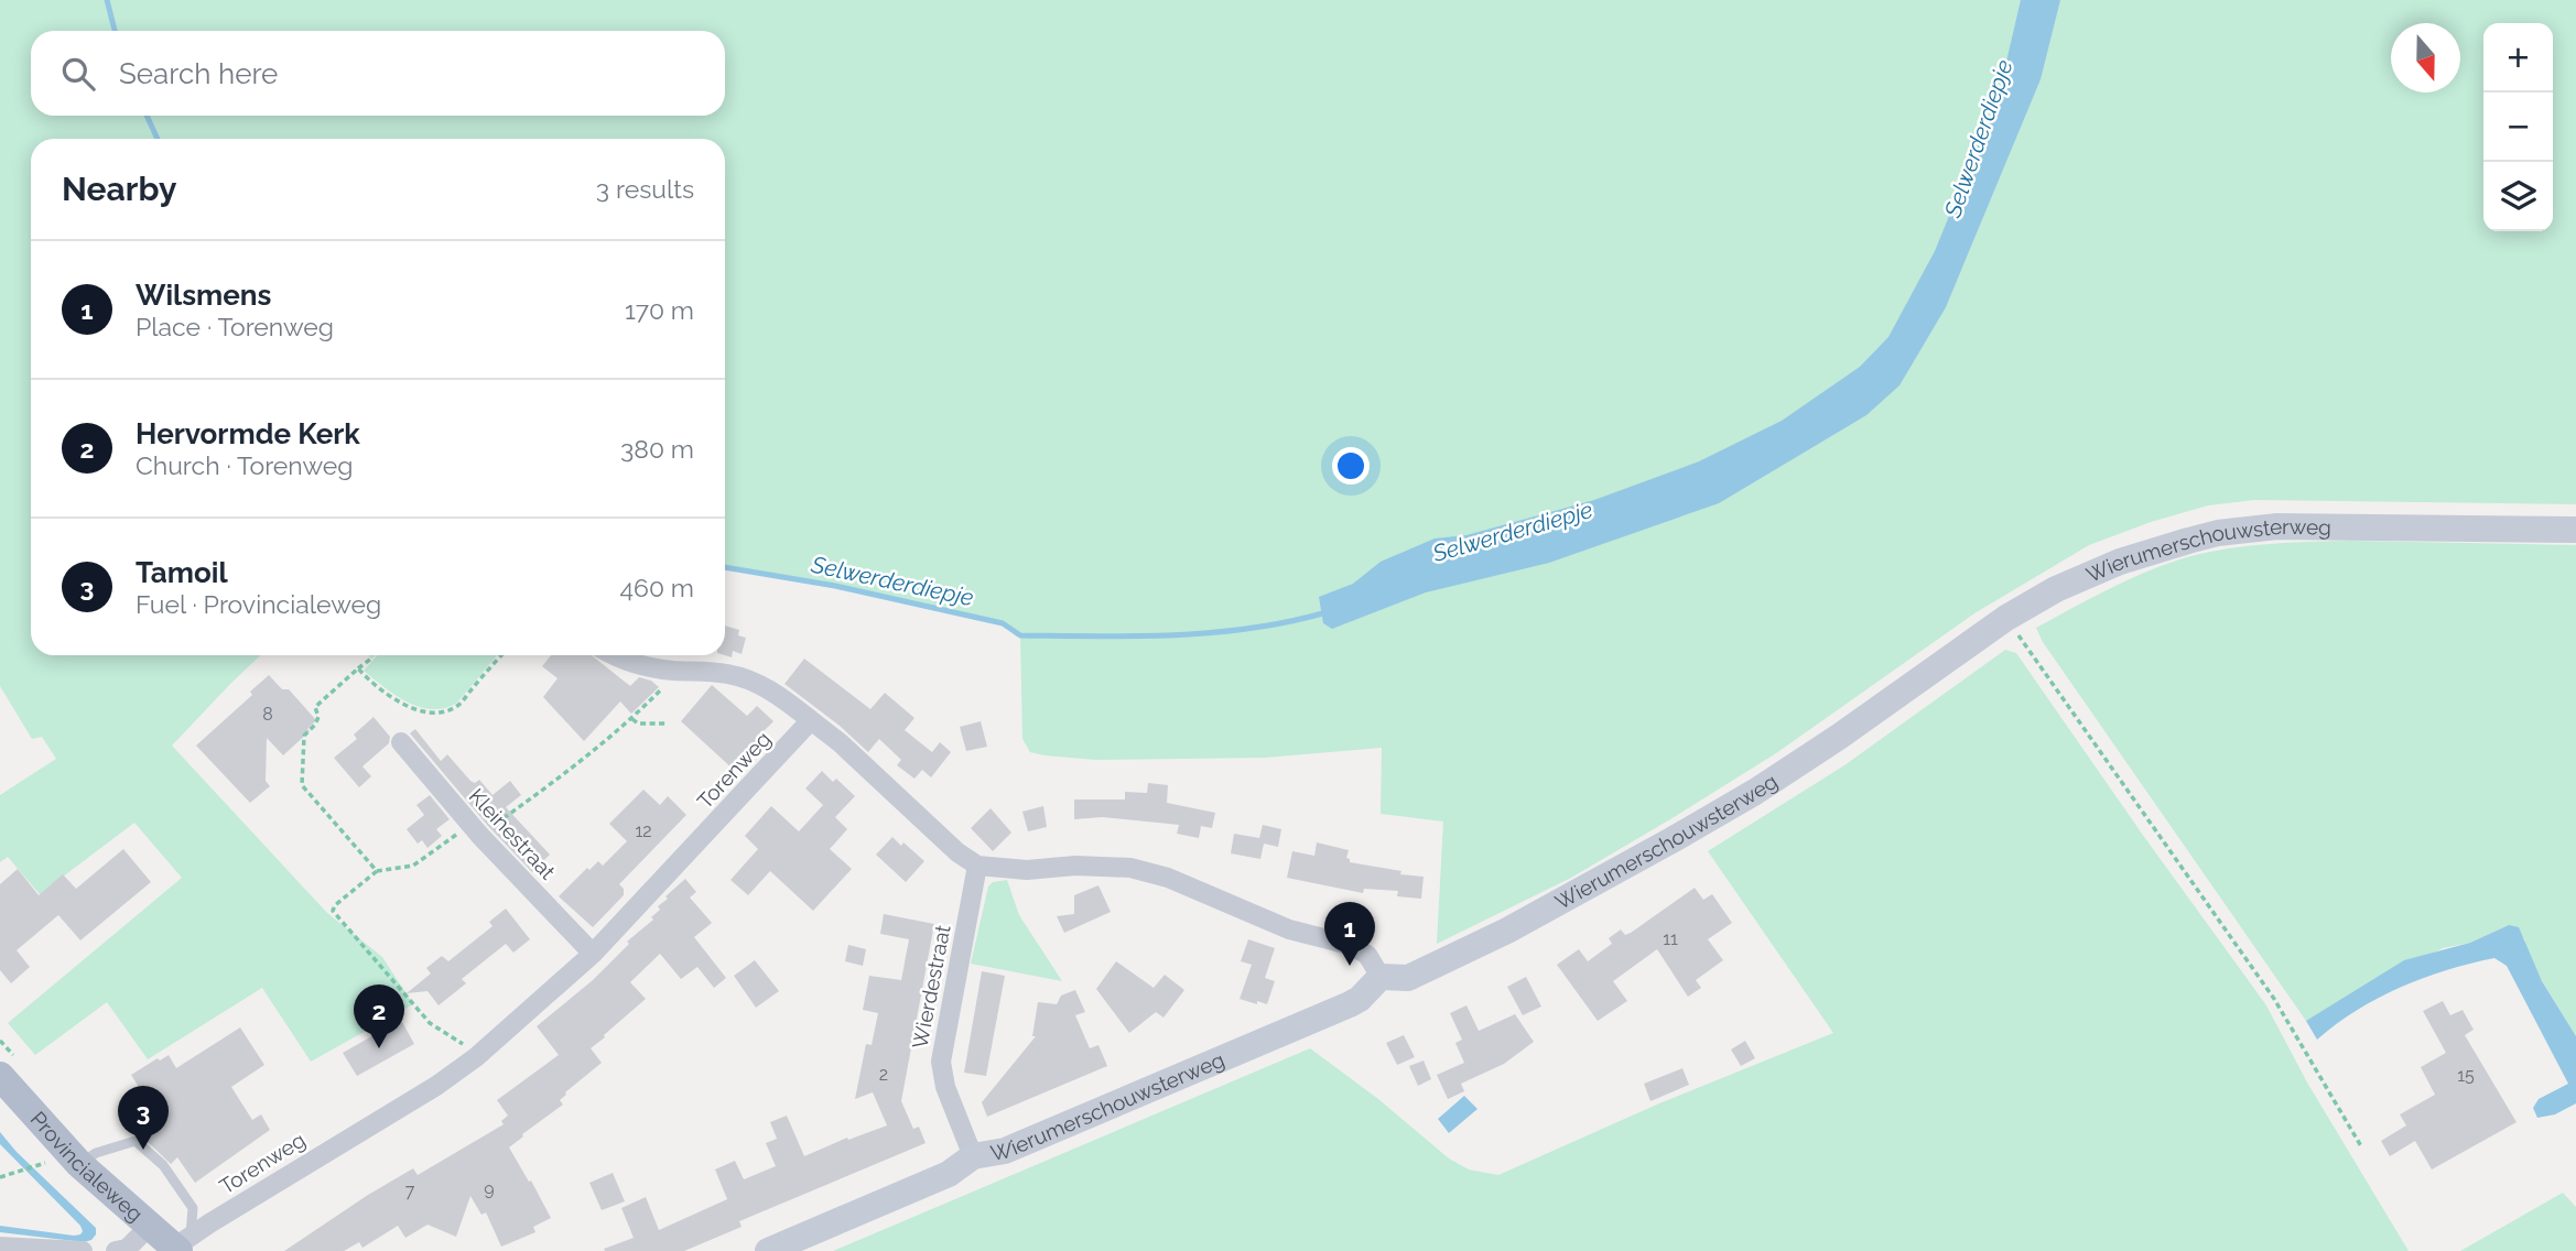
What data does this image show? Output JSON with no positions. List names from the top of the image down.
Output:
{
  "streets": {
    "main road": ["Provincialeweg"],
    "street": [
      "Wierumerschouwsterweg",
      "Torenweg",
      "Kleinestraat",
      "Wierdestraat"
    ]
  },
  "crossings": [
    ["Wierumerschouwsterweg", "Wierdestraat"],
    ["Torenweg", "Kleinestraat"],
    ["Torenweg", "Provincialeweg"]
  ],
  "water": ["Selwerderdiepje"],
  "house_numbers": [
    "8",
    "12",
    "11",
    "2",
    "15",
    "9",
    "7"
  ],
  "north": "bottom",
  "page": {
    "map_buttons": ["+", "−"],
    "search": "Search here",
    "heading": ["Nearby", "3 results"],
    "list": [
      {
        "mark": "1",
        "name": "Wilsmens",
        "note": "Place · Torenweg",
        "value": "170 m"
      },
      {
        "mark": "2",
        "name": "Hervormde Kerk",
        "note": "Church · Torenweg",
        "value": "380 m"
      },
      {
        "mark": "3",
        "name": "Tamoil",
        "note": "Fuel · Provincialeweg",
        "value": "460 m"
      }
    ],
    "pins": ["1", "2", "3"]
  }
}
